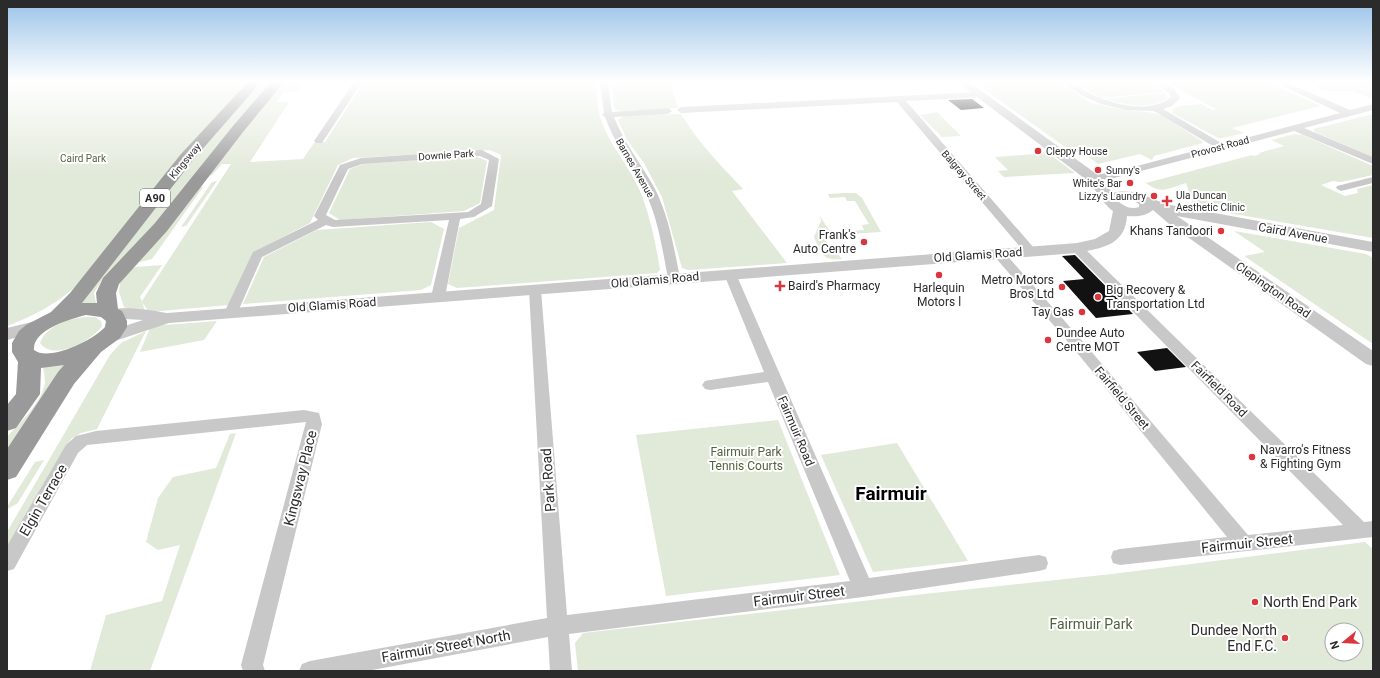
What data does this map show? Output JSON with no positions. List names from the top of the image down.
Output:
{
  "streets": {
    "highway": ["Kingsway", "A90"],
    "street": [
      "Provost Road",
      "Downie Park",
      "Barnes Avenue",
      "Balgray Street",
      "Caird Avenue",
      "Old Glamis Road",
      "Clepington Road",
      "Fairfield Road",
      "Fairfield Street",
      "Fairmuir Road",
      "Kingsway Place",
      "Park Road",
      "Elgin Terrace",
      "Fairmuir Street",
      "Fairmuir Street North"
    ]
  },
  "crossings": [
    ["Provost Road", "Clepington Road"],
    ["Kingsway", "A90"],
    ["Kingsway", "Old Glamis Road"],
    ["Barnes Avenue", "Old Glamis Road"],
    ["Balgray Street", "Old Glamis Road"],
    ["A90", "Old Glamis Road"],
    ["Caird Avenue", "Clepington Road"],
    ["Old Glamis Road", "Clepington Road"],
    ["Old Glamis Road", "Fairfield Road"],
    ["Old Glamis Road", "Fairfield Street"],
    ["Old Glamis Road", "Fairmuir Road"],
    ["Old Glamis Road", "Park Road"],
    ["Fairfield Road", "Fairmuir Street"],
    ["Fairfield Street", "Fairmuir Street"],
    ["Fairmuir Road", "Fairmuir Street"],
    ["Kingsway Place", "Elgin Terrace"],
    ["Park Road", "Fairmuir Street"],
    ["Park Road", "Fairmuir Street North"],
    ["Fairmuir Street", "Fairmuir Street North"]
  ],
  "districts": ["Fairmuir"],
  "parks": ["Caird Park", "Fairmuir Park Tennis Courts", "Fairmuir Park"],
  "places": {
    "other": [
      "Cleppy House",
      "Sunny's",
      "White's Bar",
      "Lizzy's Laundry",
      "Khans Tandoori",
      "Frank's Auto Centre",
      "Harlequin Motors l",
      "Metro Motors Bros Ltd",
      "Big Recovery & Transportation Ltd",
      "Tay Gas",
      "Dundee Auto Centre MOT",
      "Navarro's Fitness & Fighting Gym",
      "North End Park",
      "Dundee North End F.C."
    ],
    "health": ["Ula Duncan Aesthetic Clinic", "Baird's Pharmacy"]
  },
  "north": "left"
}
